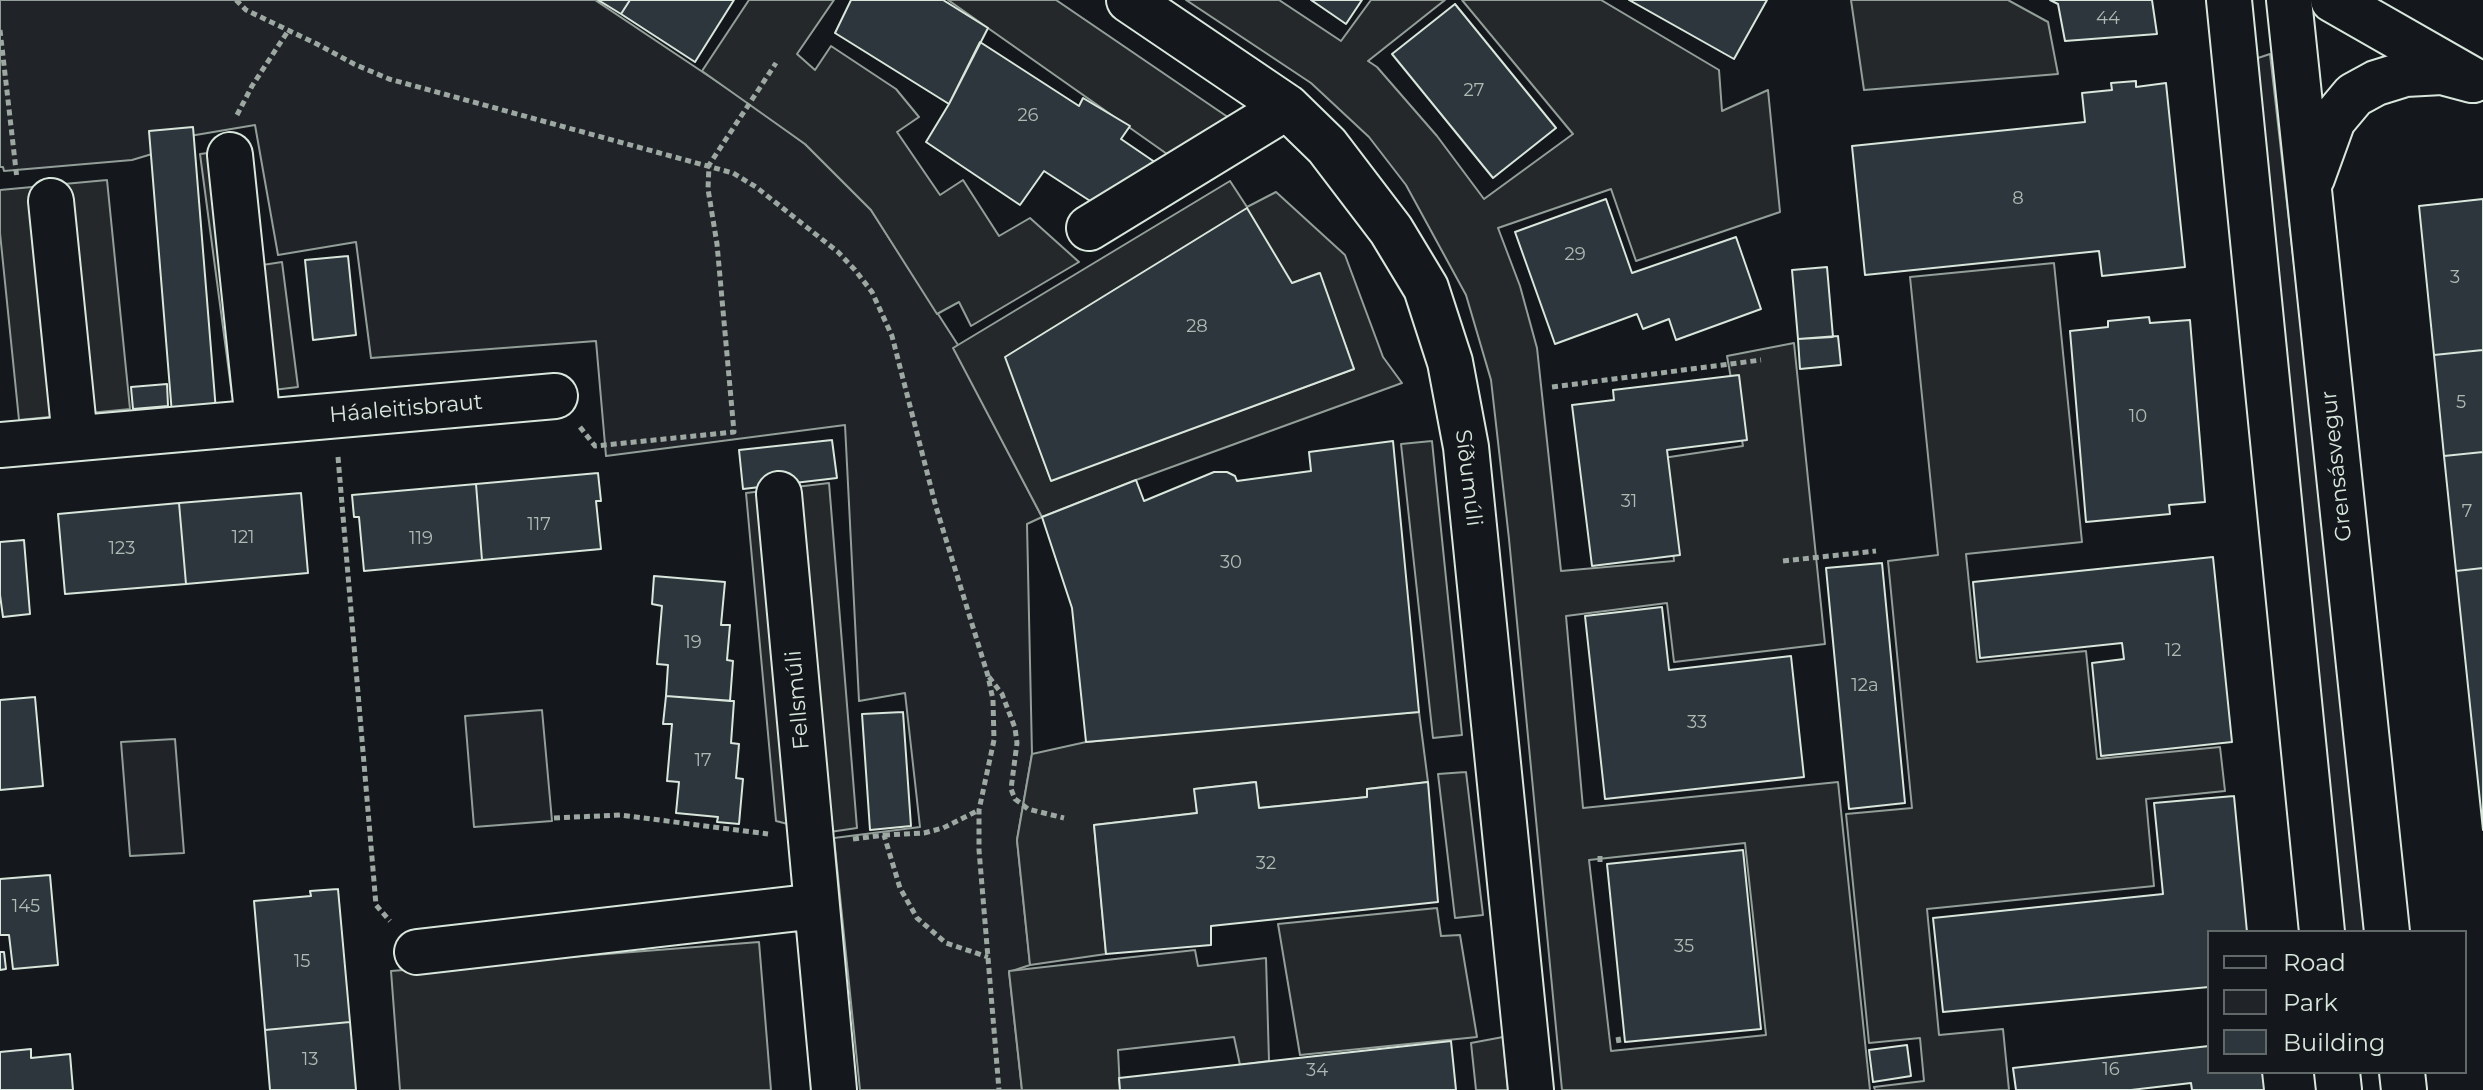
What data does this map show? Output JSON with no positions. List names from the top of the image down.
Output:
{
  "streets": {
    "street": [
      "Háaleitisbraut",
      "Grensásvegur",
      "Síðumúli",
      "Fellsmúli"
    ]
  },
  "house_numbers": [
    "44",
    "27",
    "26",
    "8",
    "29",
    "3",
    "28",
    "5",
    "10",
    "31",
    "7",
    "117",
    "121",
    "119",
    "123",
    "30",
    "19",
    "12",
    "12a",
    "33",
    "17",
    "32",
    "145",
    "35",
    "15",
    "13",
    "16",
    "34"
  ],
  "legend": ["Road", "Park", "Building"]
}
